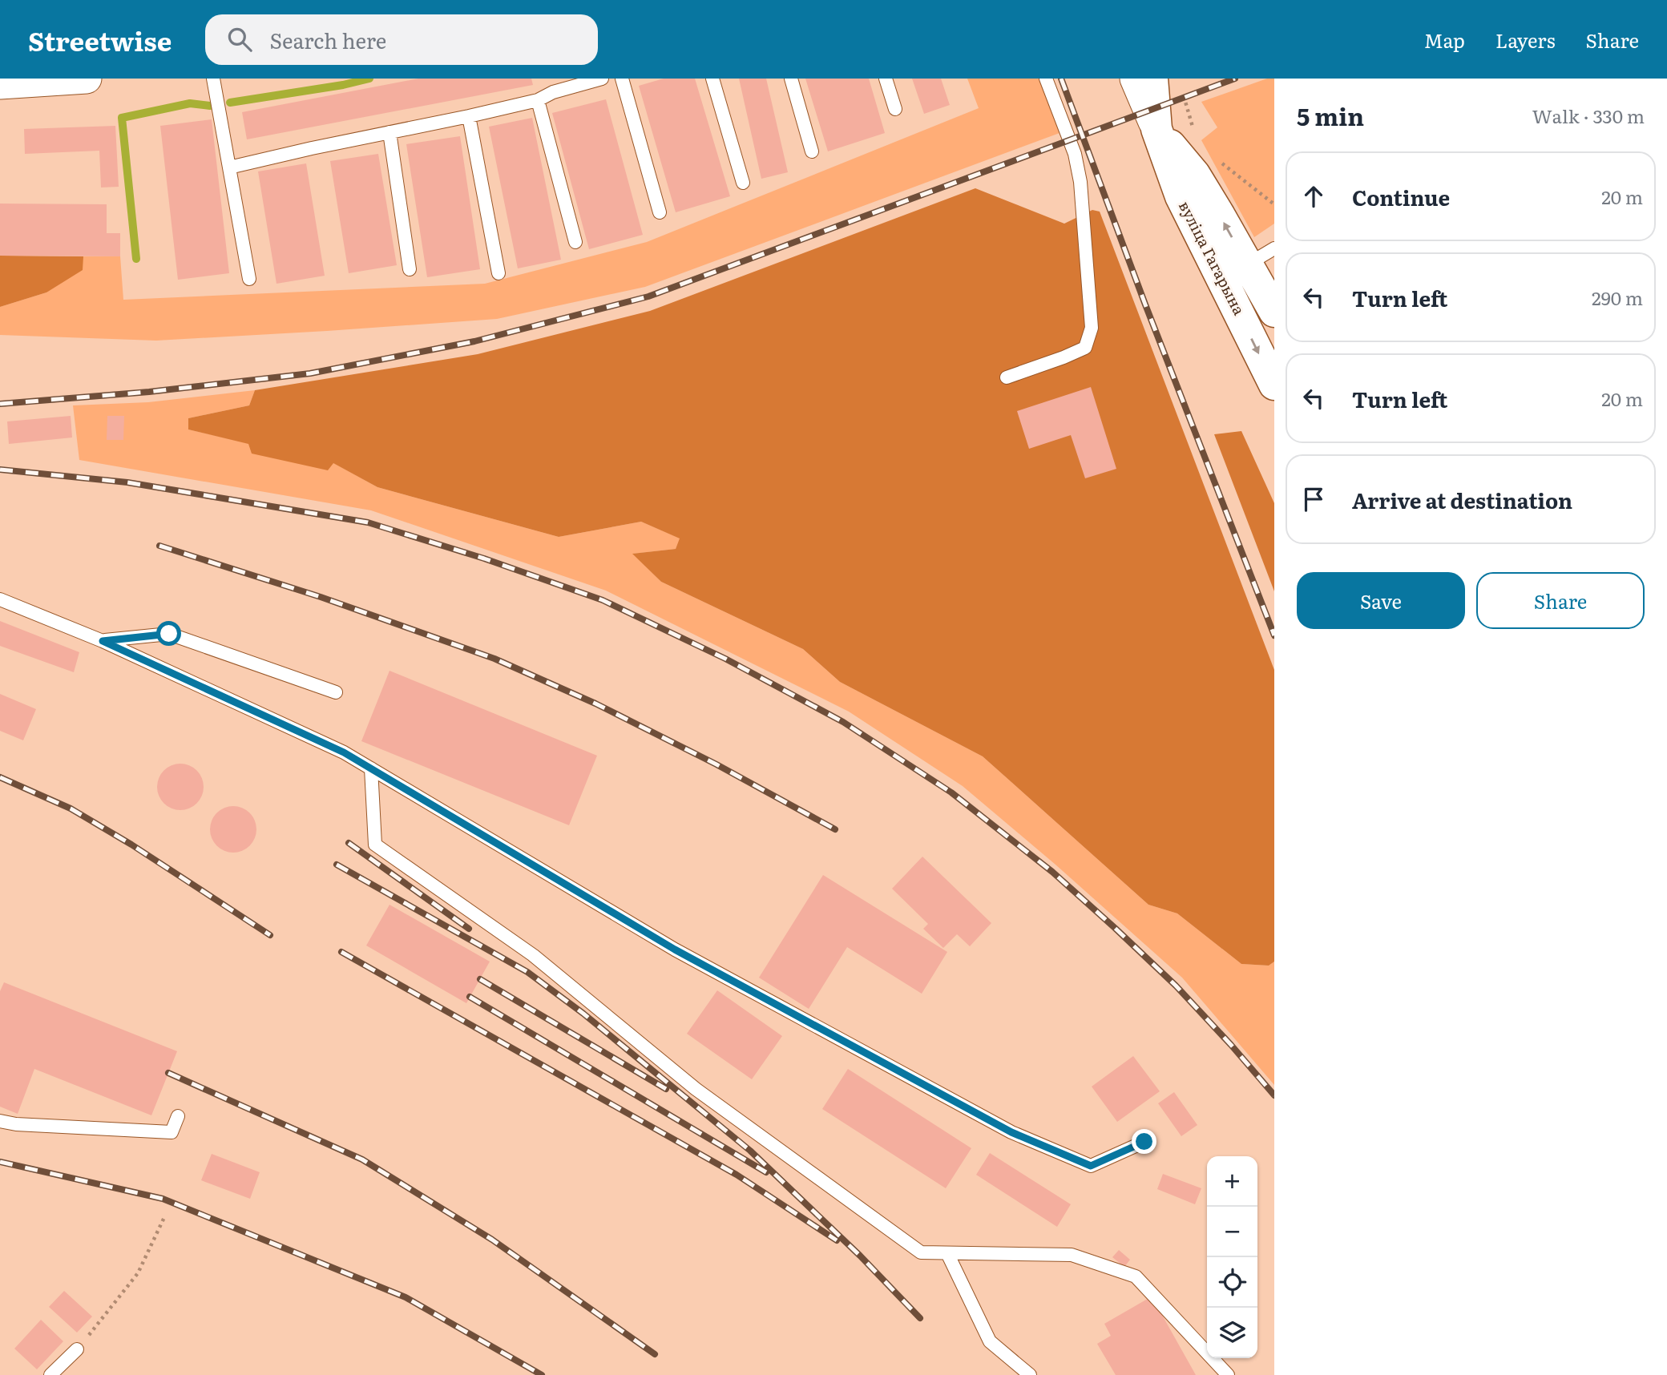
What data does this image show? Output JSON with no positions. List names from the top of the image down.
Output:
{
  "streets": {
    "main road": ["вуліца Гагарына"]
  },
  "page": {
    "header": "Streetwise",
    "search": "Search here",
    "nav": ["Map", "Layers", "Share"],
    "heading": ["5 min", "Walk · 330 m"],
    "list": [
      ["Continue", "20 m"],
      ["Turn left", "290 m"],
      ["Turn left", "20 m"],
      "Arrive at destination"
    ],
    "buttons": ["Save", "Share"],
    "map_buttons": ["+", "−"]
  }
}
